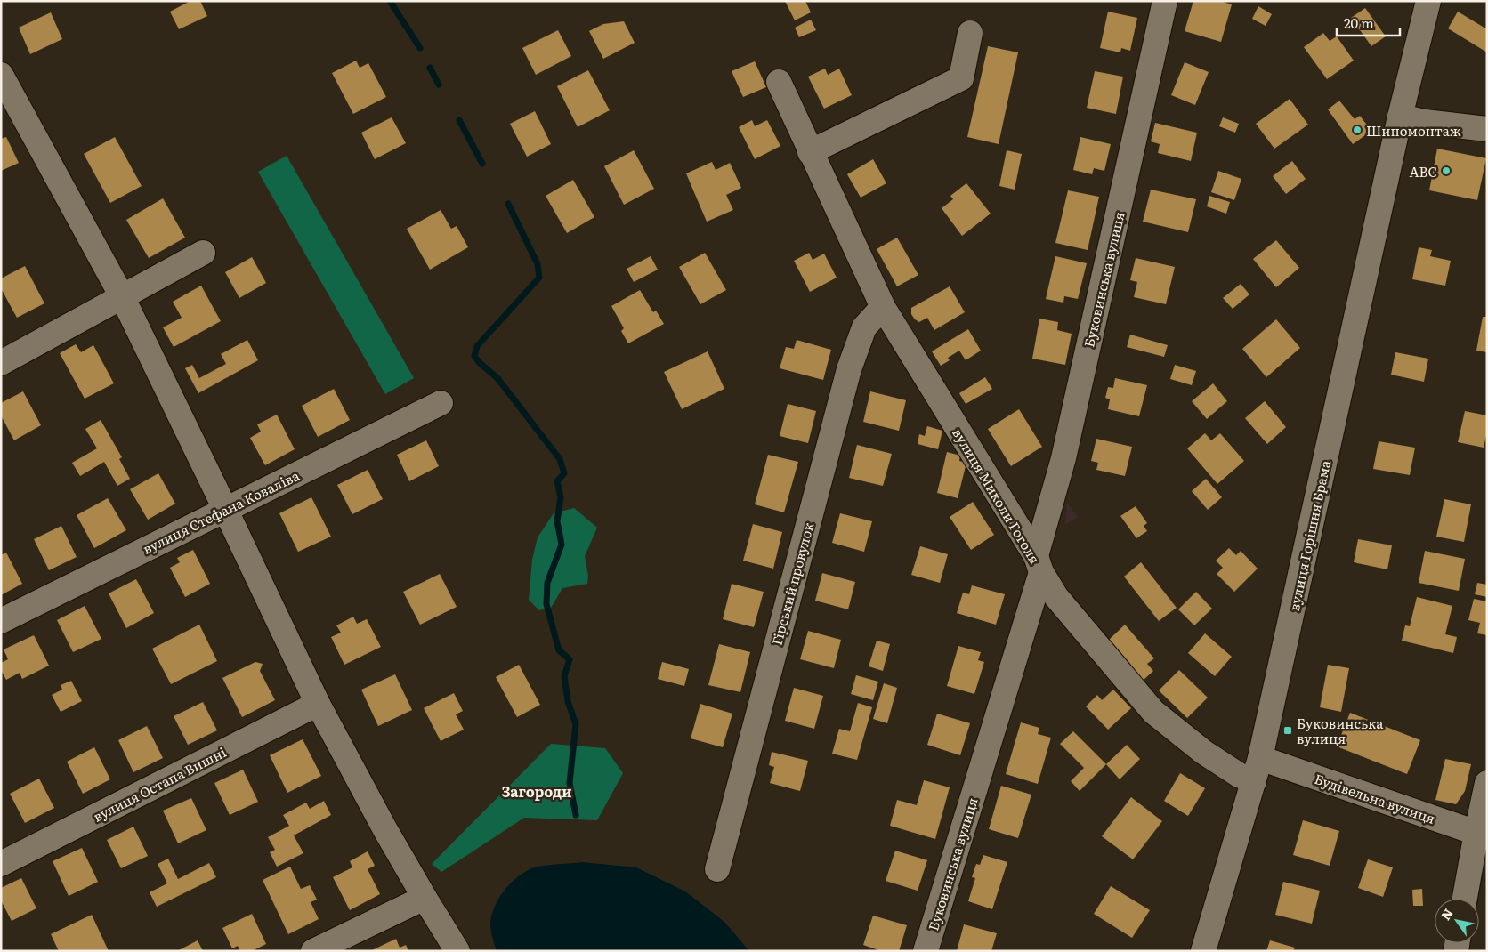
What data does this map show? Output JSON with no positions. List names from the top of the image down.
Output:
{
  "streets": {
    "street": [
      "Буковинська вулиця",
      "вулиця Миколи Гоголя",
      "вулиця Стефана Коваліва",
      "вулиця Горішня Брама",
      "Гірський провулок",
      "вулиця Остапа Вишні",
      "Будівельна вулиця"
    ]
  },
  "crossings": [
    ["Буковинська вулиця", "вулиця Миколи Гоголя"],
    ["вулиця Миколи Гоголя", "вулиця Горішня Брама"],
    ["вулиця Миколи Гоголя", "Гірський провулок"],
    ["вулиця Миколи Гоголя", "Будівельна вулиця"],
    ["вулиця Горішня Брама", "Будівельна вулиця"]
  ],
  "districts": ["Загороди"],
  "places": {
    "other": ["Шиномонтаж", "ABC"],
    "transit": ["Буковинська вулиця"]
  },
  "scale_bar": "20 m",
  "north": "top left"
}
